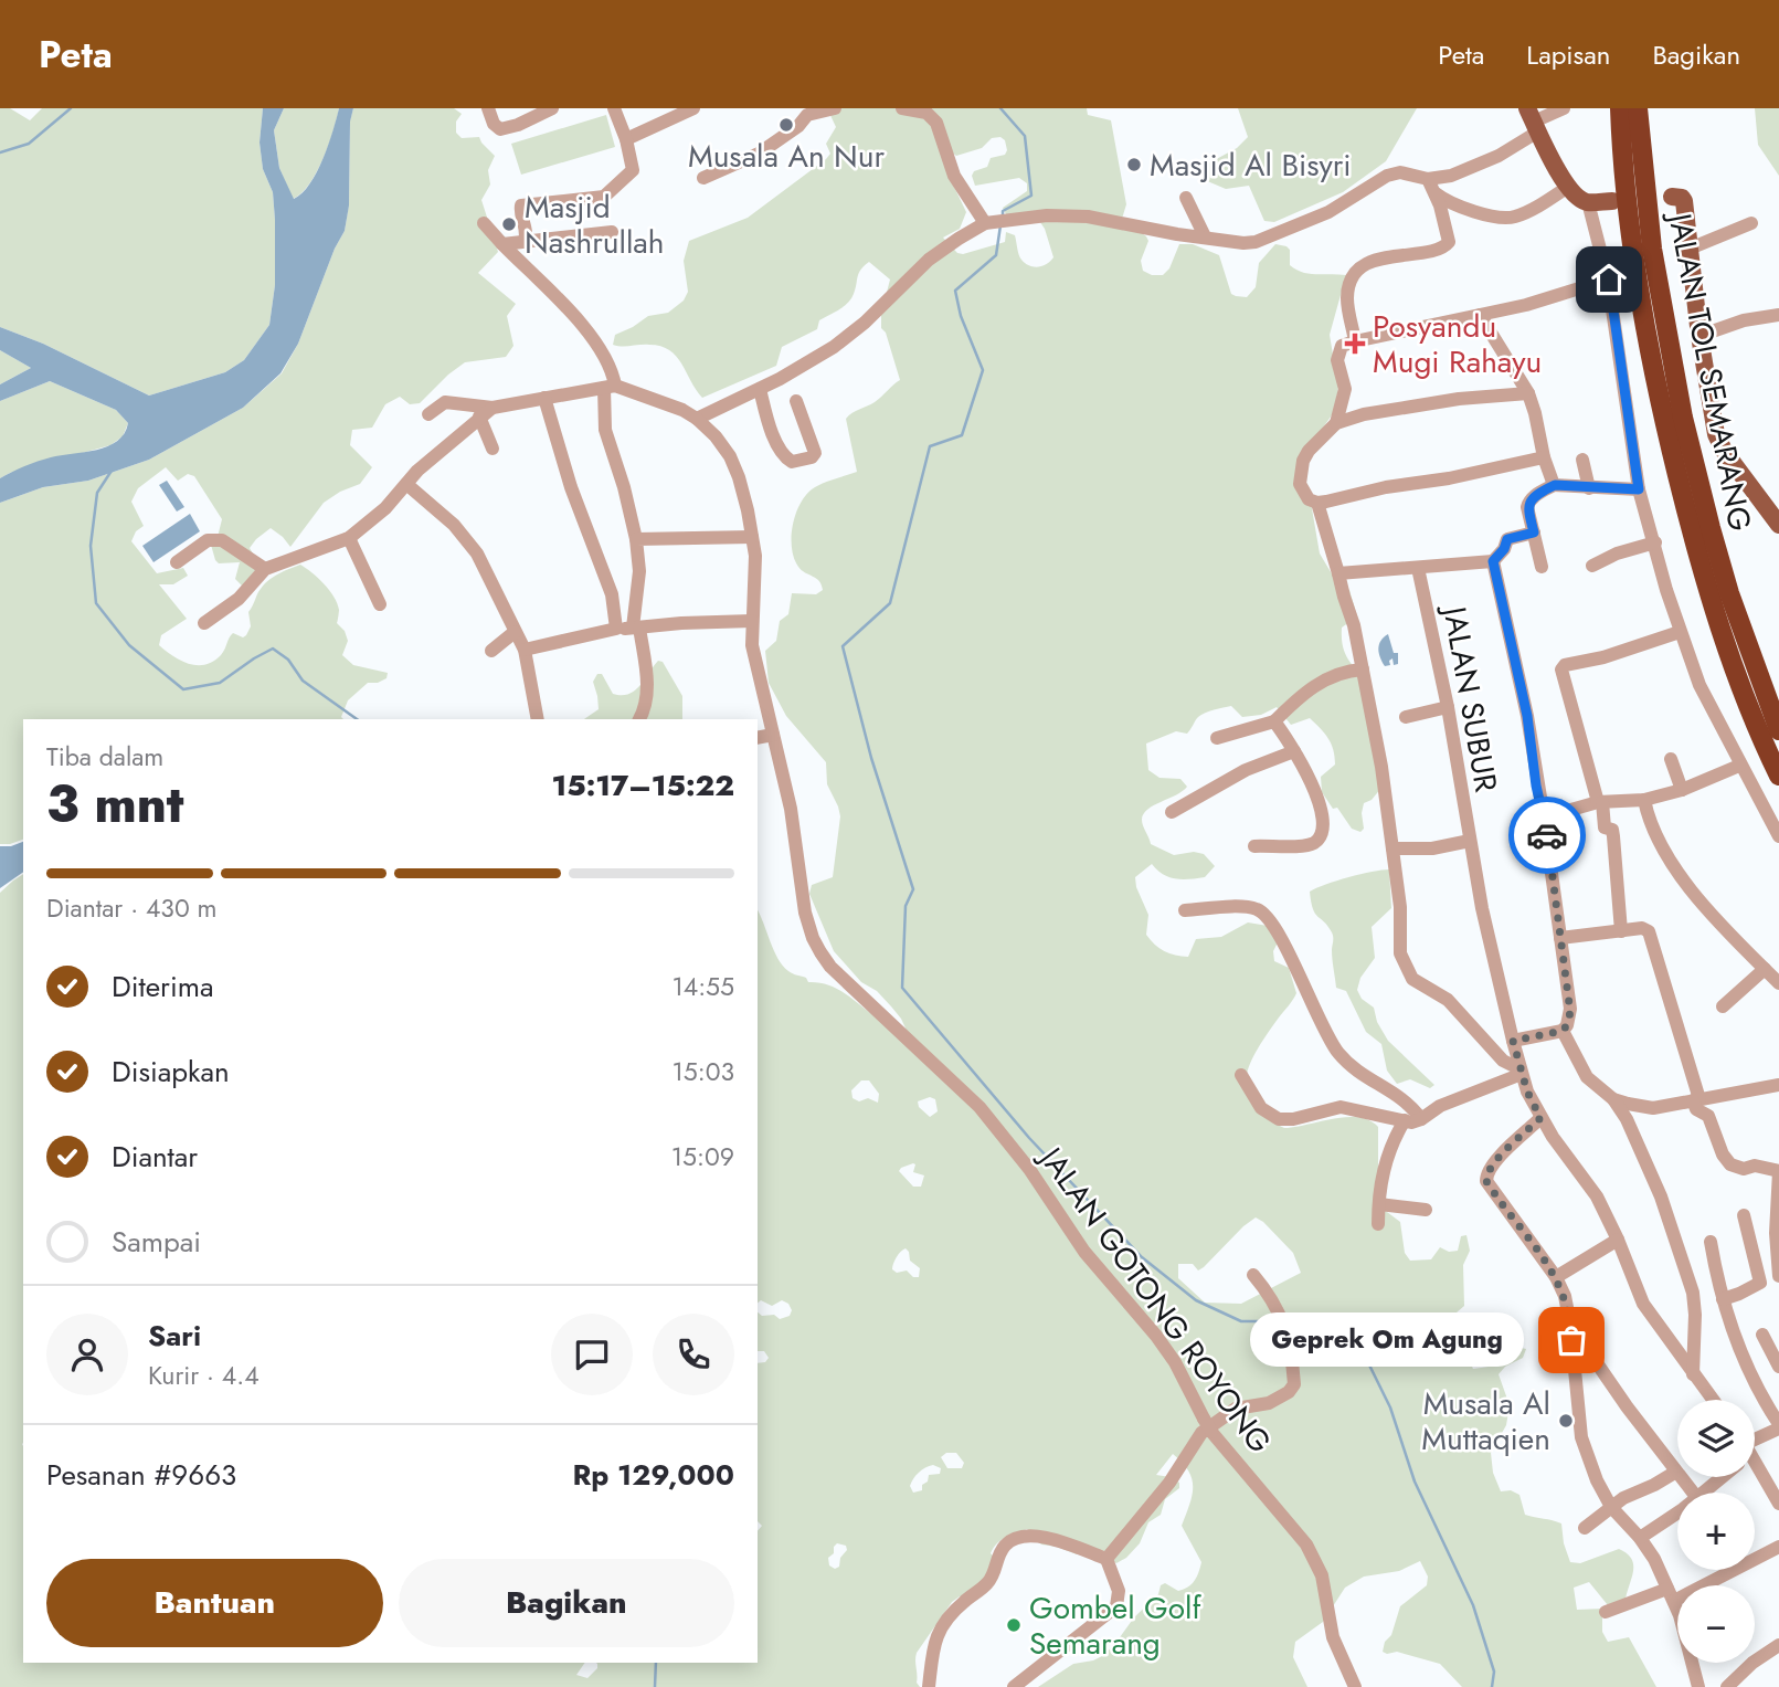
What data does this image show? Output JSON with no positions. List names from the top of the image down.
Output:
{
  "streets": {
    "highway": ["JALAN TOL SEMARANG"],
    "street": ["JALAN SUBUR", "JALAN GOTONG ROYONG"]
  },
  "places": {
    "other": [
      "Musala An Nur",
      "Masjid Al Bisyri",
      "Masjid Nashrullah",
      "Geprek Om Agung",
      "Musala Al Muttaqien",
      "Gombel Golf Semarang"
    ],
    "health": ["Posyandu Mugi Rahayu"]
  },
  "page": {
    "header": "Peta",
    "nav": ["Peta", "Lapisan", "Bagikan"],
    "heading": ["3 mnt", "Tiba dalam", "15:17–15:22"],
    "panel": [
      "Sari",
      "Kurir · 4.4",
      "Pesanan #9663",
      "Rp 129,000"
    ],
    "bar": "Diantar · 430 m",
    "list": [
      ["Diterima", "14:55"],
      ["Disiapkan", "15:03"],
      ["Diantar", "15:09"],
      "Sampai"
    ],
    "bubble": "Geprek Om Agung",
    "map_buttons": ["+", "−"],
    "buttons": ["Bantuan", "Bagikan"]
  }
}
